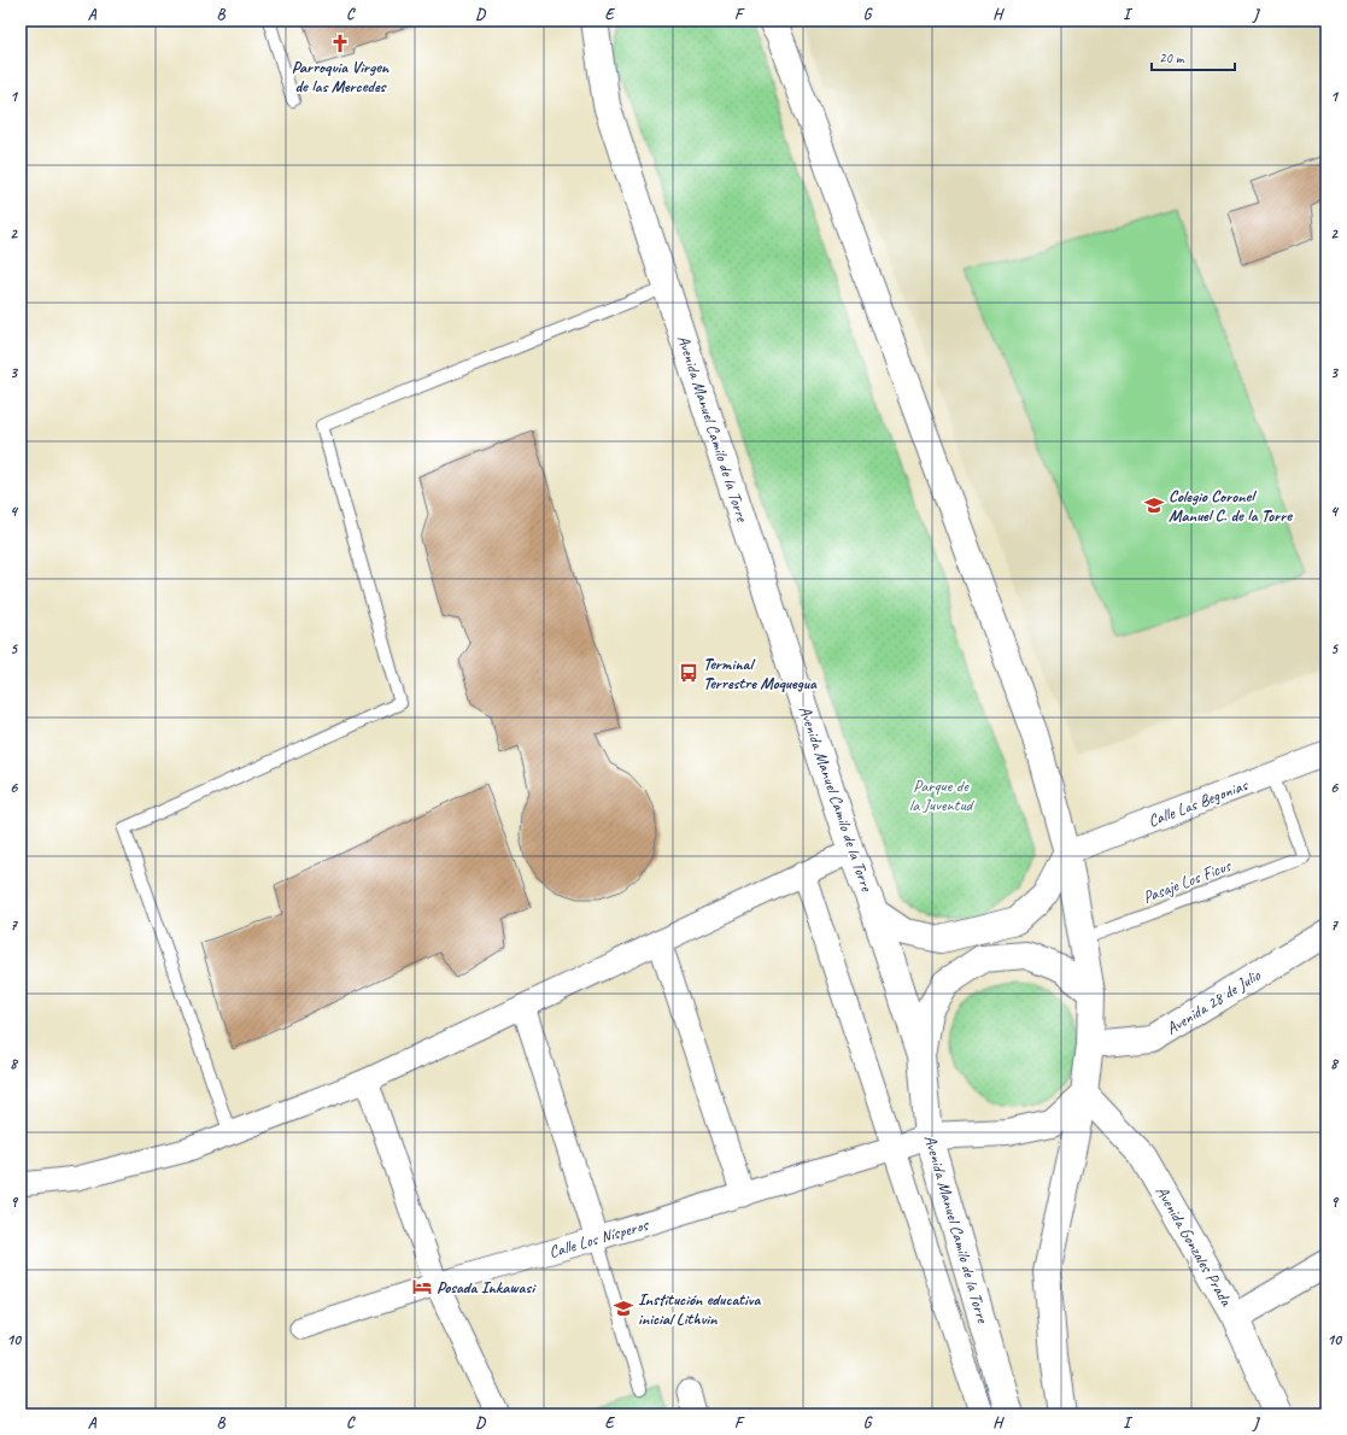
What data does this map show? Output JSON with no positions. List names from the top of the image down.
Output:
{
  "streets": {
    "main road": ["Avenida Manuel Camilo de la Torre", "Avenida 28 de Julio", "Avenida Gonzales Prada"],
    "street": ["Calle Las Begonias", "Calle Los Nísperos"],
    "lane": ["Pasaje Los Ficus"]
  },
  "crossings": [
    ["Calle Las Begonias", "Pasaje Los Ficus"]
  ],
  "parks": ["Parque de la Juventud"],
  "places": {
    "church": ["Parroquia Virgen de las Mercedes"],
    "school or university": ["Colegio Coronel Manuel C. de la Torre", "Institución educativa inicial Lithvin"],
    "bus stop": ["Terminal Terrestre Moquegua"],
    "hotel": ["Posada Inkawasi"]
  },
  "scale_bar": "20 m",
  "grid": {
    "columns": [
      "A",
      "B",
      "C",
      "D",
      "E",
      "F",
      "G",
      "H",
      "I",
      "J"
    ],
    "rows": [
      "1",
      "2",
      "3",
      "4",
      "5",
      "6",
      "7",
      "8",
      "9",
      "10"
    ]
  }
}
